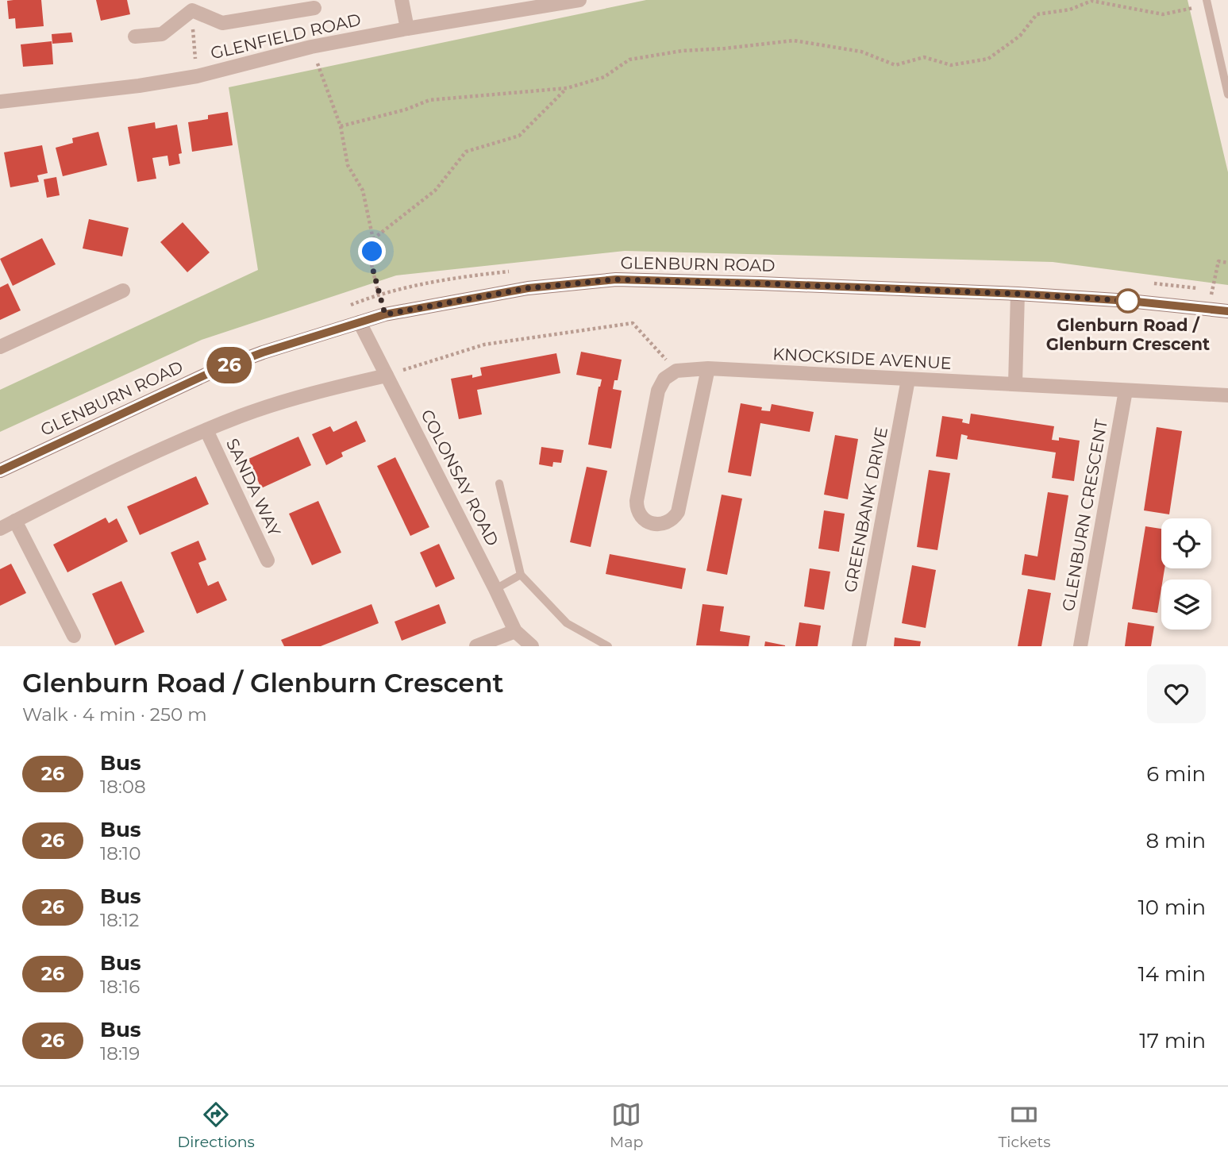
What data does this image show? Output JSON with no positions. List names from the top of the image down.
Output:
{
  "streets": {
    "street": [
      "GLENFIELD ROAD",
      "GLENBURN ROAD",
      "KNOCKSIDE AVENUE",
      "COLONSAY ROAD",
      "SANDA WAY",
      "GREENBANK DRIVE",
      "GLENBURN CRESCENT"
    ]
  },
  "crossings": [
    ["GLENBURN ROAD", "COLONSAY ROAD"],
    ["KNOCKSIDE AVENUE", "GREENBANK DRIVE"],
    ["KNOCKSIDE AVENUE", "GLENBURN CRESCENT"],
    ["COLONSAY ROAD", "SANDA WAY"]
  ],
  "places": ["Glenburn Road / Glenburn Crescent"],
  "lines": ["bus line 26"],
  "page": {
    "on_map": "26",
    "heading": ["Glenburn Road / Glenburn Crescent", "Walk · 4 min · 250 m"],
    "list": [
      {
        "mark": "26",
        "name": "Bus",
        "note": "18:08",
        "value": "6 min"
      },
      {
        "mark": "26",
        "name": "Bus",
        "note": "18:10",
        "value": "8 min"
      },
      {
        "mark": "26",
        "name": "Bus",
        "note": "18:12",
        "value": "10 min"
      },
      {
        "mark": "26",
        "name": "Bus",
        "note": "18:16",
        "value": "14 min"
      },
      {
        "mark": "26",
        "name": "Bus",
        "note": "18:19",
        "value": "17 min"
      }
    ],
    "tabs": ["Directions", "Map", "Tickets"]
  }
}
